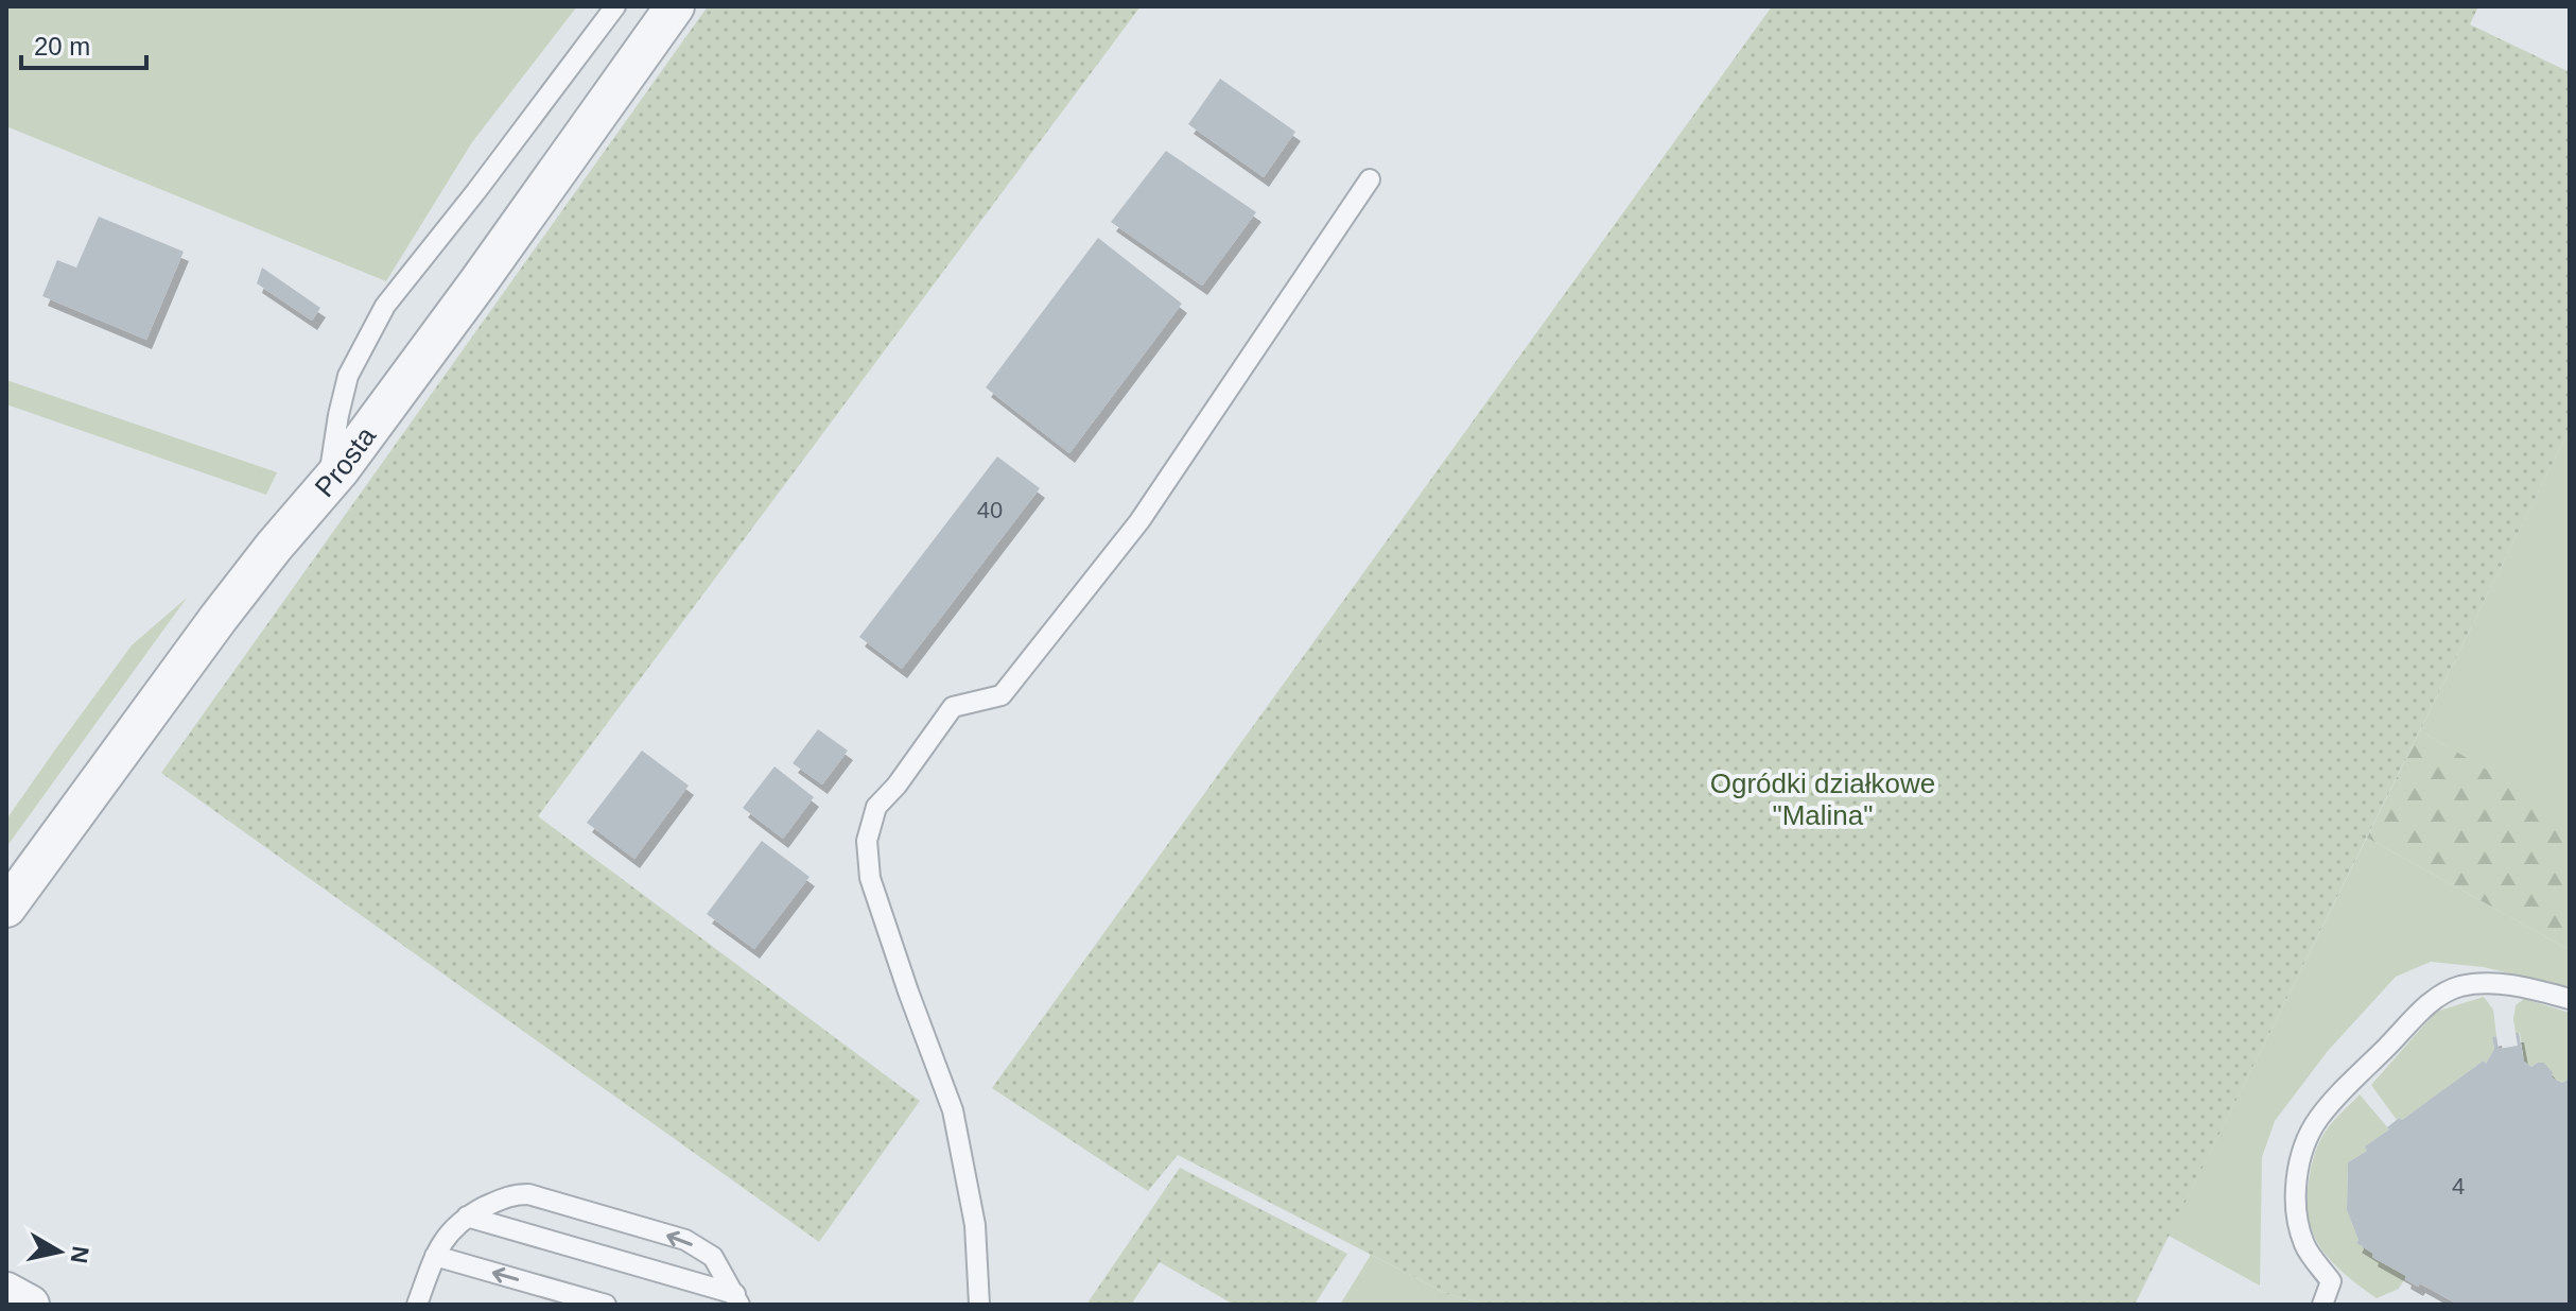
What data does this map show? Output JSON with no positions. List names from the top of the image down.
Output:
{
  "streets": {
    "street": ["Prosta"]
  },
  "parks": ["Ogródki działkowe \"Malina\""],
  "house_numbers": ["40", "4"],
  "scale_bar": "20 m",
  "north": "right"
}
